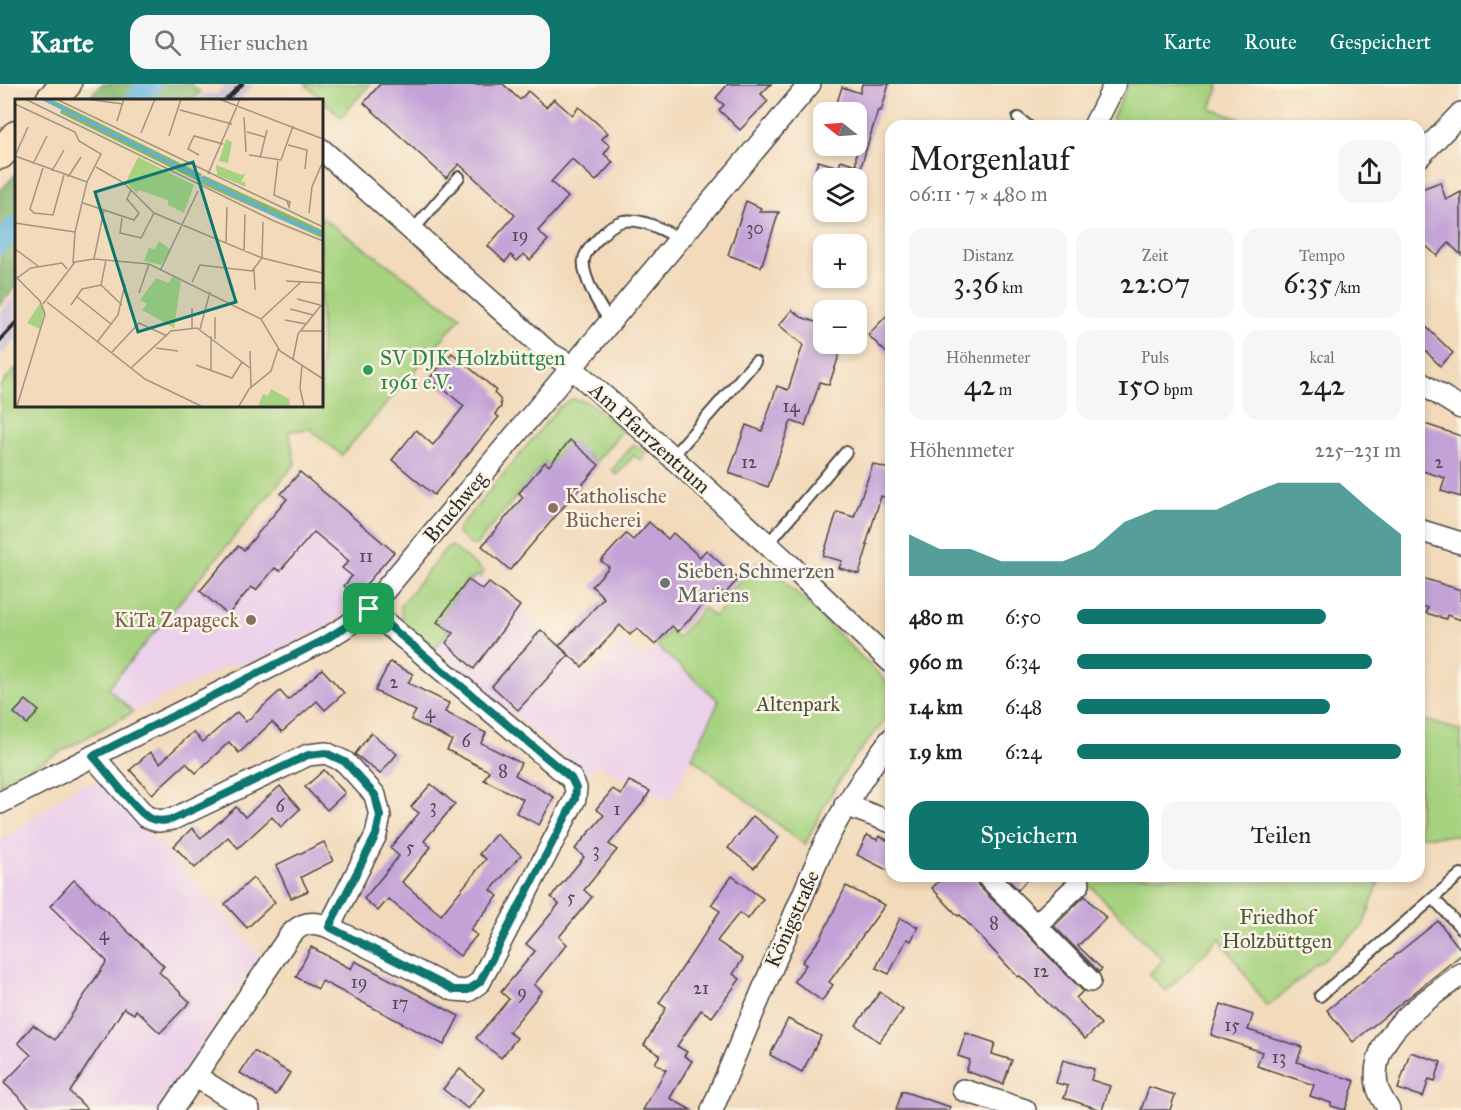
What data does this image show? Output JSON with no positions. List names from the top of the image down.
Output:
{
  "streets": {
    "street": ["Am Pfarrzentrum", "Bruchweg", "Königstraße"]
  },
  "crossings": [
    ["Am Pfarrzentrum", "Bruchweg"]
  ],
  "parks": ["Altenpark", "Friedhof Holzbüttgen"],
  "places": [
    "SV DJK Holzbüttgen 1961 e.V.",
    "Katholische Bücherei",
    "Sieben Schmerzen Mariens",
    "KiTa Zapageck"
  ],
  "house_numbers": [
    "30",
    "19",
    "14",
    "12",
    "2",
    "11",
    "2",
    "4",
    "6",
    "8",
    "6",
    "3",
    "1",
    "5",
    "3",
    "5",
    "8",
    "4",
    "12",
    "19",
    "21",
    "9",
    "17",
    "15",
    "13"
  ],
  "north": "left",
  "page": {
    "header": "Karte",
    "search": "Hier suchen",
    "nav": ["Karte", "Route", "Gespeichert"],
    "map_buttons": ["+", "−"],
    "heading": ["Morgenlauf", "06:11 · 7 × 480 m"],
    "stats": [
      ["Distanz", "3.36 km"],
      ["Zeit", "22:07"],
      ["Tempo", "6:35 /km"],
      ["Höhenmeter", "42 m"],
      ["Puls", "150 bpm"],
      ["kcal", "242"]
    ],
    "chart": ["Höhenmeter", "225–231 m"],
    "list": [
      {
        "name": "480 m",
        "note": "6:50"
      },
      {
        "name": "960 m",
        "note": "6:34"
      },
      {
        "name": "1.4 km",
        "note": "6:48"
      },
      {
        "name": "1.9 km",
        "note": "6:24"
      }
    ],
    "buttons": ["Speichern", "Teilen"]
  }
}
